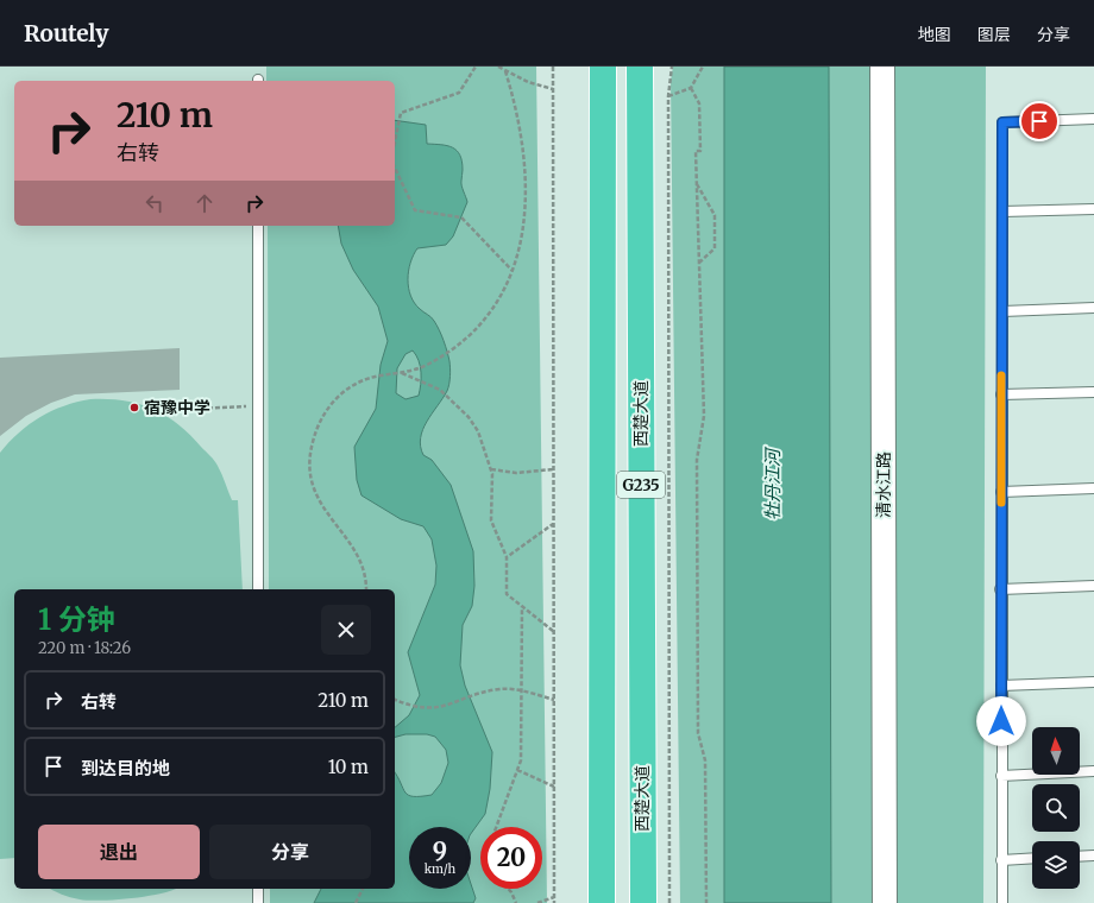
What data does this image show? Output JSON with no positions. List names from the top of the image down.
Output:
{
  "streets": {
    "highway": ["西楚大道", "G235"],
    "street": ["清水江路"]
  },
  "water": ["牡丹江河"],
  "places": ["宿豫中学"],
  "north": "top",
  "page": {
    "header": "Routely",
    "nav": ["地图", "图层", "分享"],
    "turn": ["210 m", "右转"],
    "heading": ["1 分钟", "220 m · 18:26"],
    "list": [
      {
        "name": "右转",
        "value": "210 m"
      },
      {
        "name": "到达目的地",
        "value": "10 m"
      }
    ],
    "buttons": ["退出", "分享"],
    "speed": "9 km/h",
    "limit": "20"
  }
}
